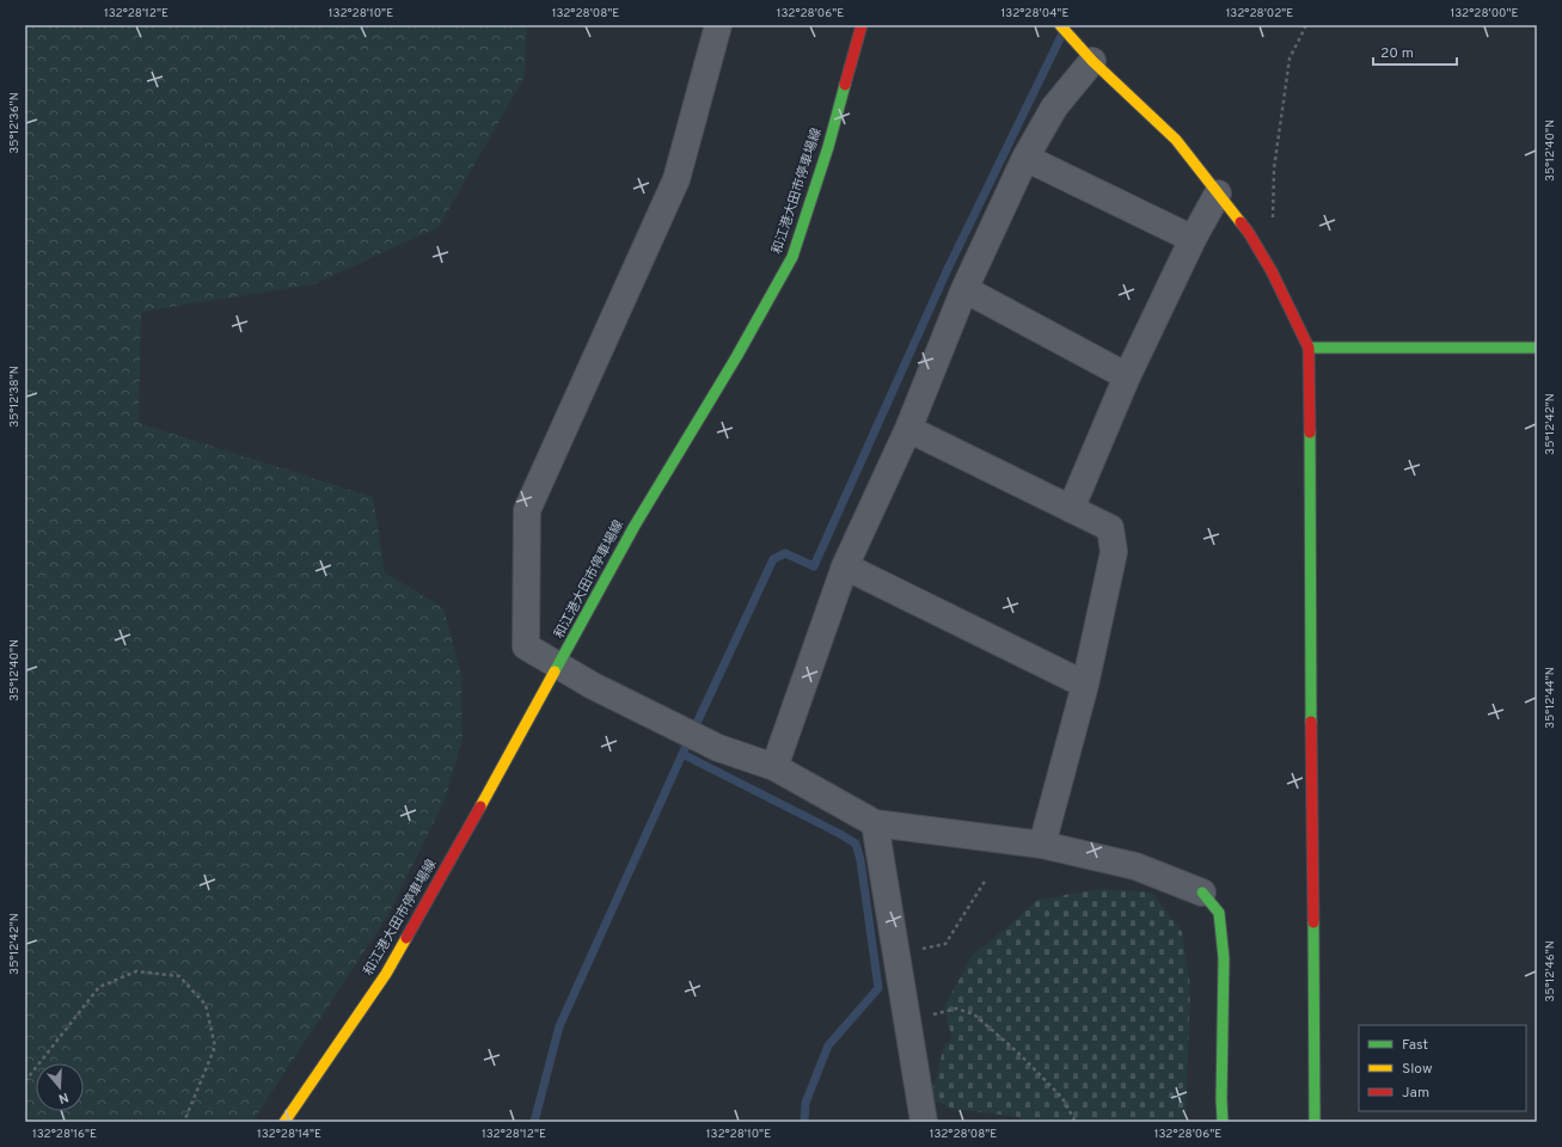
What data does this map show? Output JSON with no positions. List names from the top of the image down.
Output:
{
  "streets": {
    "street": ["和江港大田市停車場線"]
  },
  "legend": ["Fast", "Slow", "Jam"],
  "scale_bar": "20 m",
  "north": "bottom",
  "coordinates": [
    "132°28'12\"E",
    "132°28'10\"E",
    "132°28'08\"E",
    "132°28'06\"E",
    "132°28'04\"E",
    "132°28'02\"E",
    "132°28'00\"E",
    "35°12'36\"N",
    "35°12'40\"N",
    "35°12'38\"N",
    "35°12'42\"N",
    "35°12'44\"N",
    "35°12'46\"N",
    "132°28'16\"E",
    "132°28'14\"E"
  ]
}
